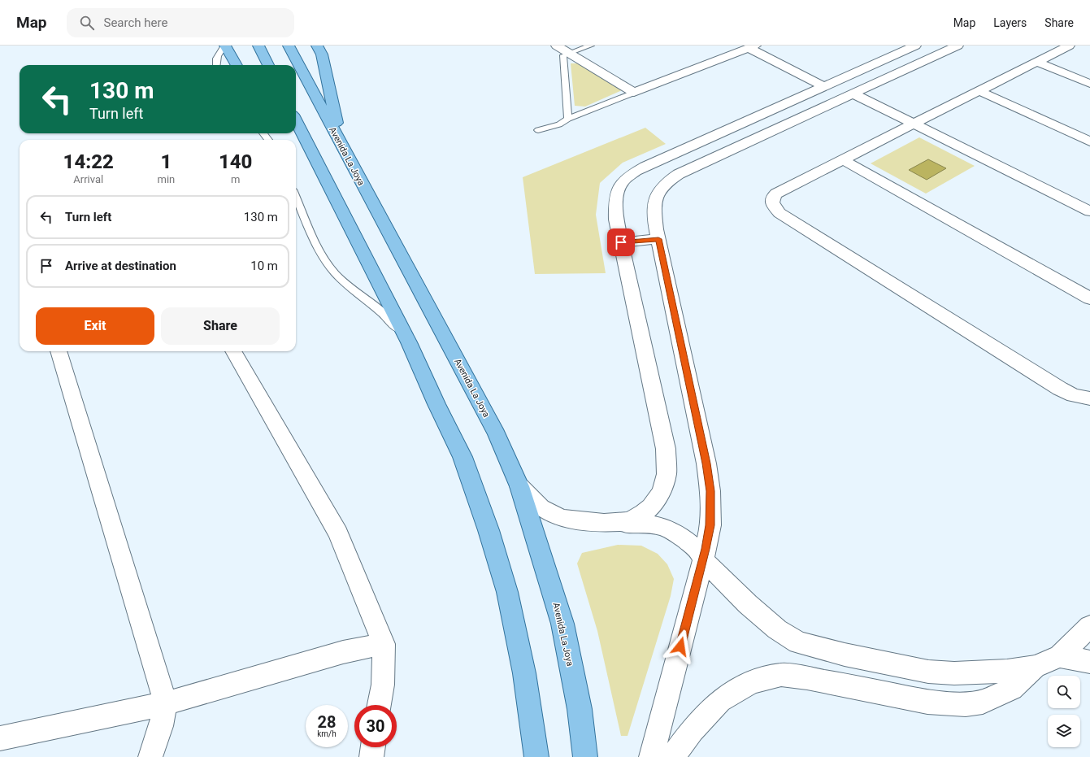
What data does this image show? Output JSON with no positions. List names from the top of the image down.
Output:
{
  "streets": {
    "main road": ["Avenida La Joya"]
  },
  "page": {
    "header": "Map",
    "search": "Search here",
    "nav": ["Map", "Layers", "Share"],
    "turn": ["130 m", "Turn left"],
    "eta": [
      "14:22",
      "Arrival",
      "1",
      "min",
      "140",
      "m"
    ],
    "list": [
      {
        "name": "Turn left",
        "value": "130 m"
      },
      {
        "name": "Arrive at destination",
        "value": "10 m"
      }
    ],
    "buttons": ["Exit", "Share"],
    "speed": "28 km/h",
    "limit": "30"
  }
}
